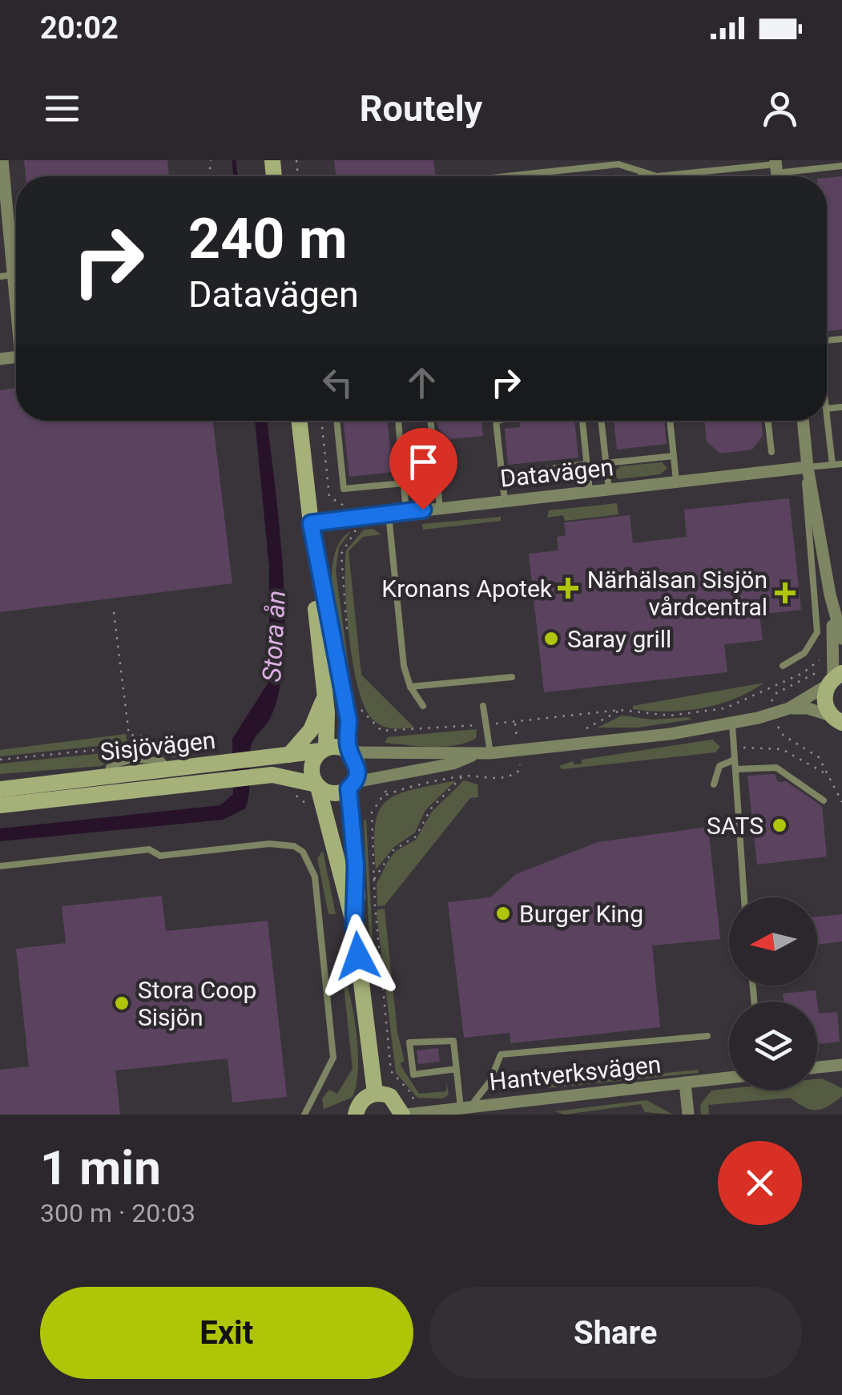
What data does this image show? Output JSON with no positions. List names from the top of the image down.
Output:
{
  "streets": {
    "street": ["Datavägen", "Sisjövägen", "Hantverksvägen"]
  },
  "water": ["Stora ån"],
  "places": {
    "health": ["Kronans Apotek", "Närhälsan Sisjön vårdcentral"],
    "other": [
      "Saray grill",
      "SATS",
      "Burger King",
      "Stora Coop Sisjön"
    ]
  },
  "north": "left",
  "page": {
    "status": "20:02",
    "header": "Routely",
    "turn": ["240 m", "Datavägen"],
    "heading": ["1 min", "300 m · 20:03"],
    "buttons": ["Exit", "Share"]
  }
}
